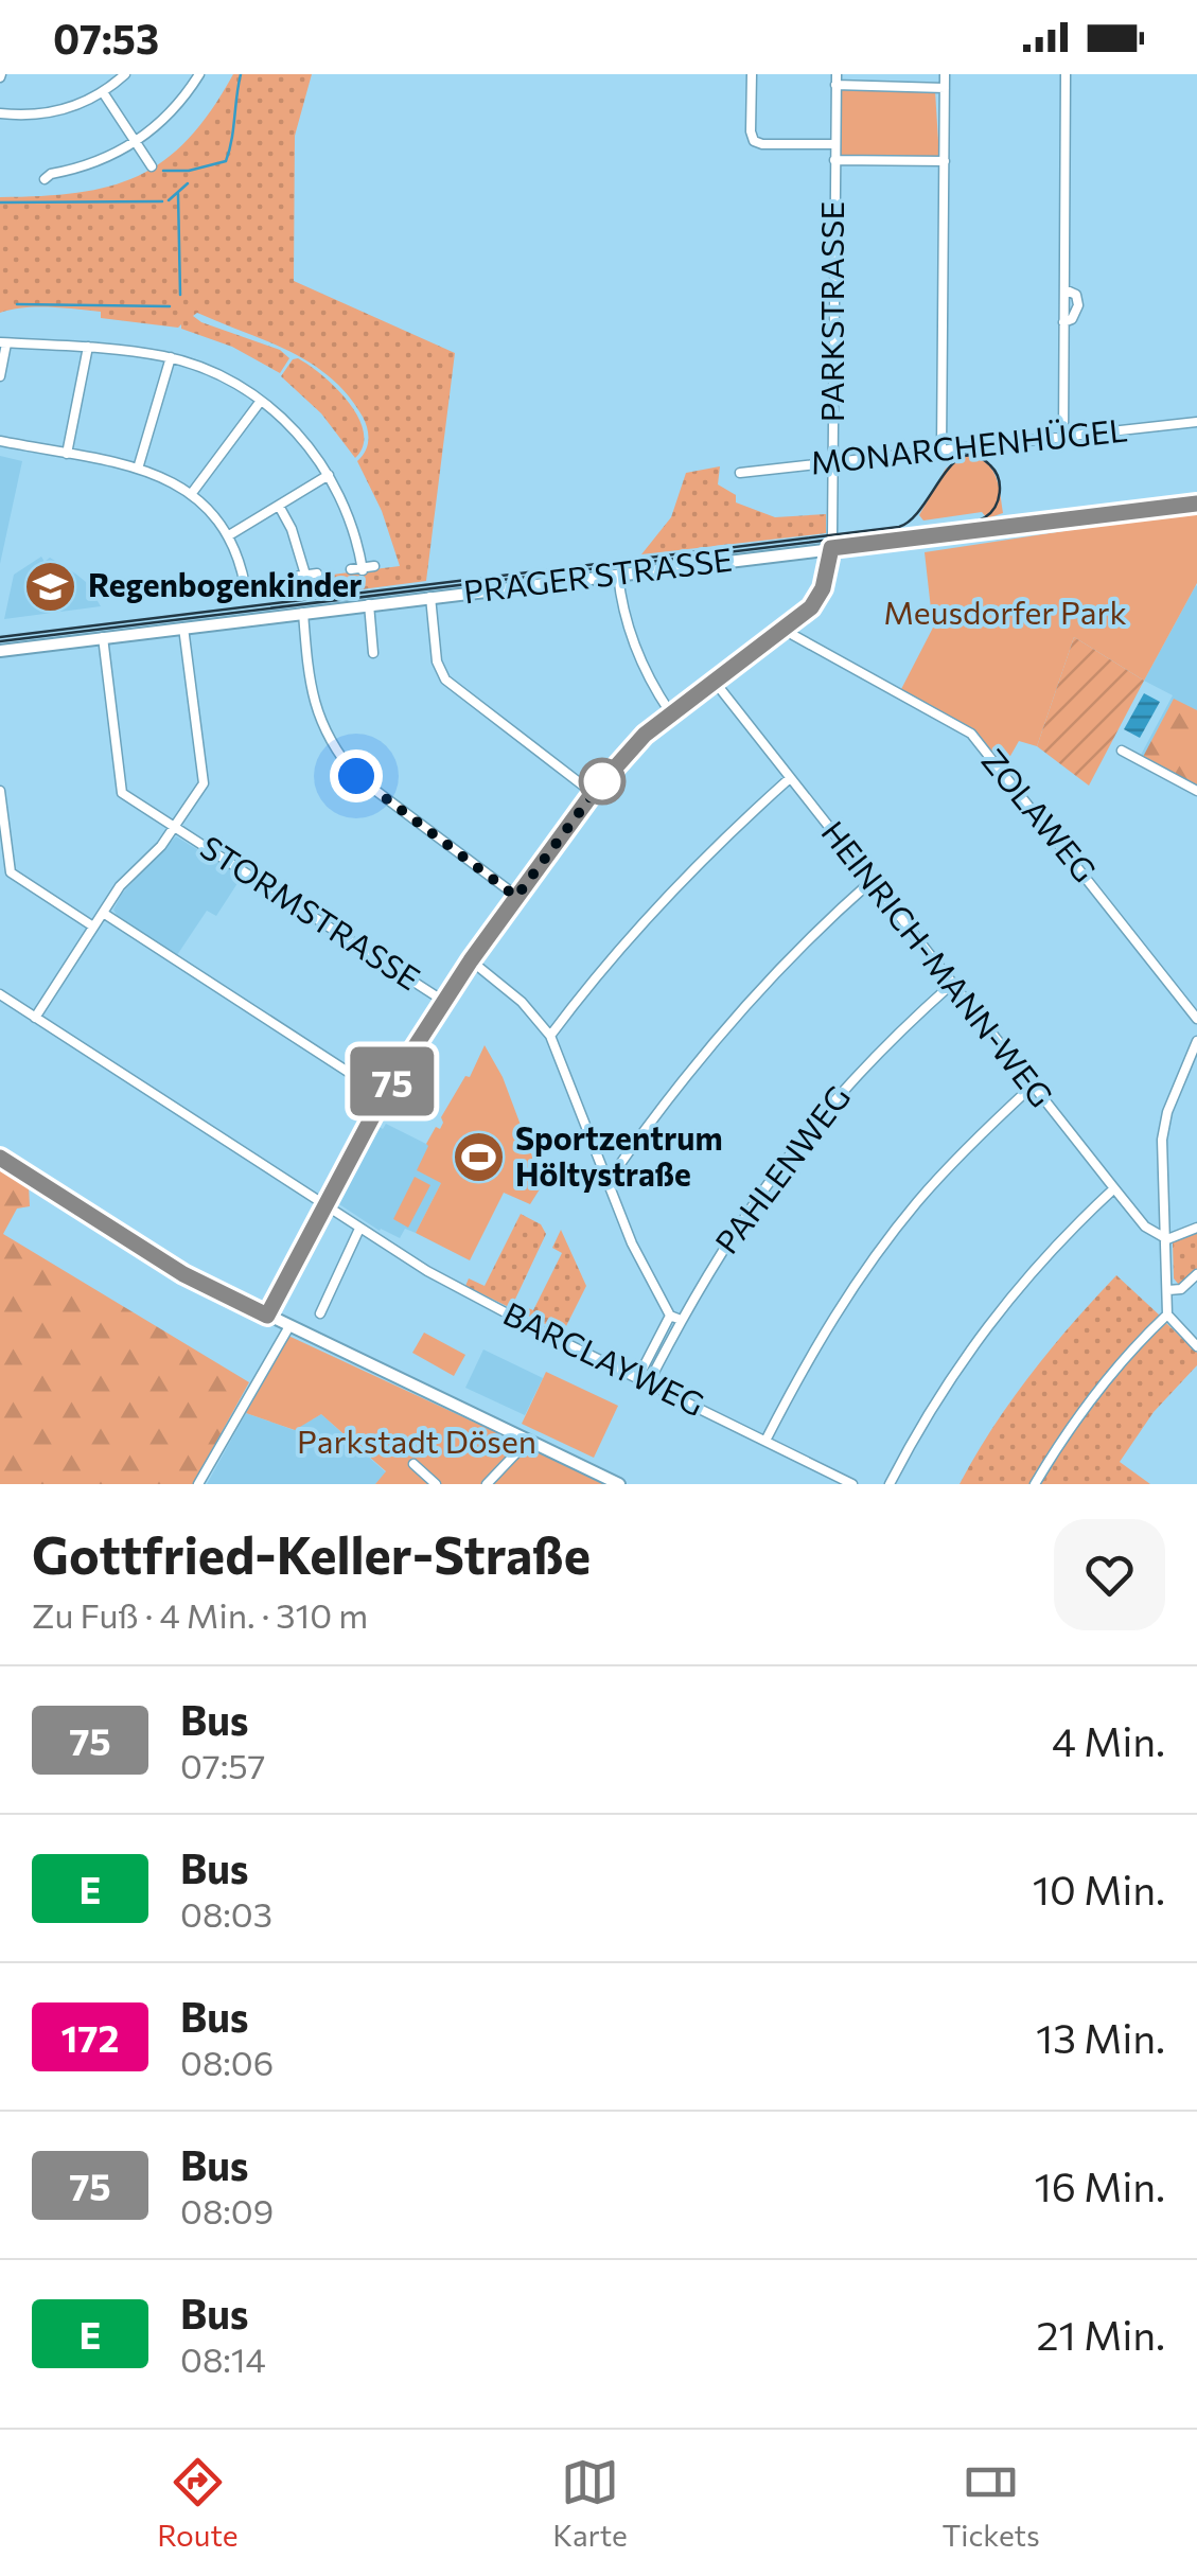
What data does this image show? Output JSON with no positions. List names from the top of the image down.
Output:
{
  "streets": {
    "main road": ["PRAGER STRASSE"],
    "street": [
      "PARKSTRASSE",
      "MONARCHENHÜGEL",
      "ZOLAWEG",
      "STORMSTRASSE",
      "HEINRICH-MANN-WEG",
      "PAHLENWEG",
      "BARCLAYWEG"
    ]
  },
  "crossings": [
    ["PARKSTRASSE", "MONARCHENHÜGEL"],
    ["PARKSTRASSE", "PRAGER STRASSE"],
    ["PARKSTRASSE", "ZOLAWEG"],
    ["PARKSTRASSE", "STORMSTRASSE"],
    ["PARKSTRASSE", "HEINRICH-MANN-WEG"],
    ["PARKSTRASSE", "BARCLAYWEG"],
    ["PRAGER STRASSE", "STORMSTRASSE"],
    ["HEINRICH-MANN-WEG", "PAHLENWEG"],
    ["PAHLENWEG", "BARCLAYWEG"]
  ],
  "parks": ["Meusdorfer Park", "Parkstadt Dösen"],
  "places": {
    "school or university": ["Regenbogenkinder"],
    "sports": ["Sportzentrum Höltystraße"]
  },
  "lines": ["bus line 75"],
  "page": {
    "status": "07:53",
    "on_map": "75",
    "heading": ["Gottfried-Keller-Straße", "Zu Fuß · 4 Min. · 310 m"],
    "list": [
      {
        "mark": "75",
        "name": "Bus",
        "note": "07:57",
        "value": "4 Min."
      },
      {
        "mark": "E",
        "name": "Bus",
        "note": "08:03",
        "value": "10 Min."
      },
      {
        "mark": "172",
        "name": "Bus",
        "note": "08:06",
        "value": "13 Min."
      },
      {
        "mark": "75",
        "name": "Bus",
        "note": "08:09",
        "value": "16 Min."
      },
      {
        "mark": "E",
        "name": "Bus",
        "note": "08:14",
        "value": "21 Min."
      }
    ],
    "tabs": ["Route", "Karte", "Tickets"]
  }
}
